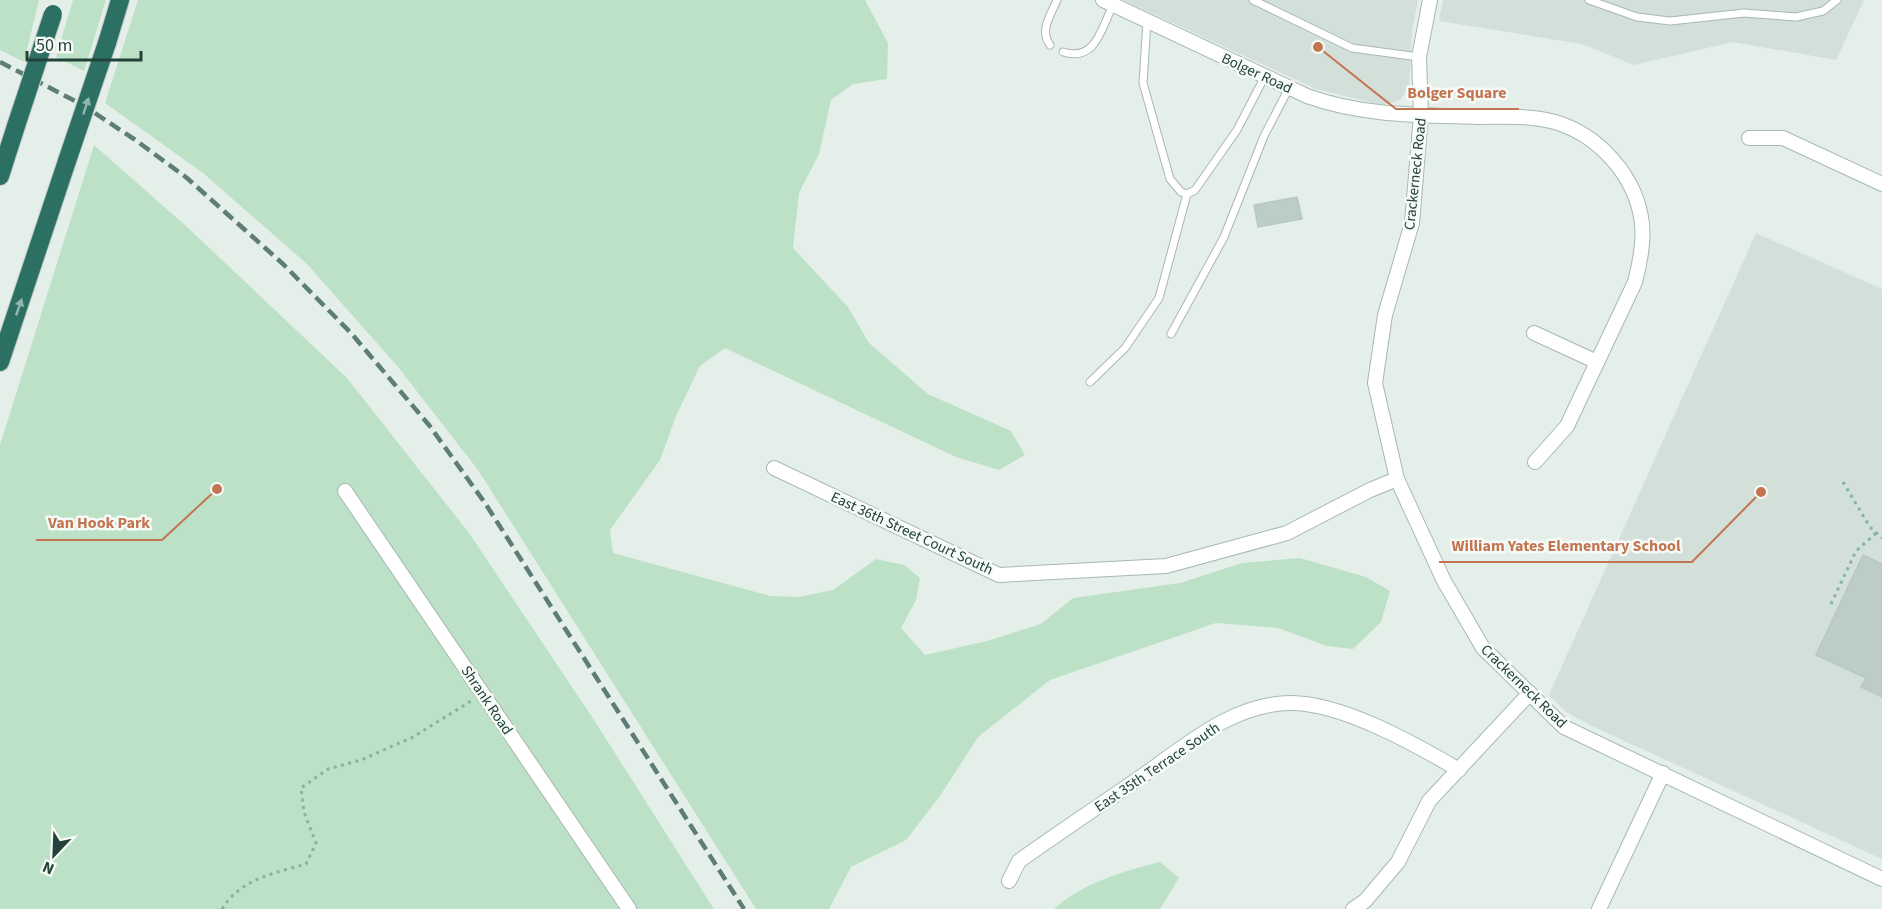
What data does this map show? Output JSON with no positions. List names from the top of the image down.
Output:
{
  "streets": {
    "street": [
      "Bolger Road",
      "Crackerneck Road",
      "East 36th Street Court South",
      "Shrank Road",
      "East 35th Terrace South"
    ]
  },
  "crossings": [
    ["Bolger Road", "Crackerneck Road"],
    ["Crackerneck Road", "East 36th Street Court South"]
  ],
  "places": ["Bolger Square", "Van Hook Park", "William Yates Elementary School"],
  "scale_bar": "50 m",
  "north": "bottom left"
}
